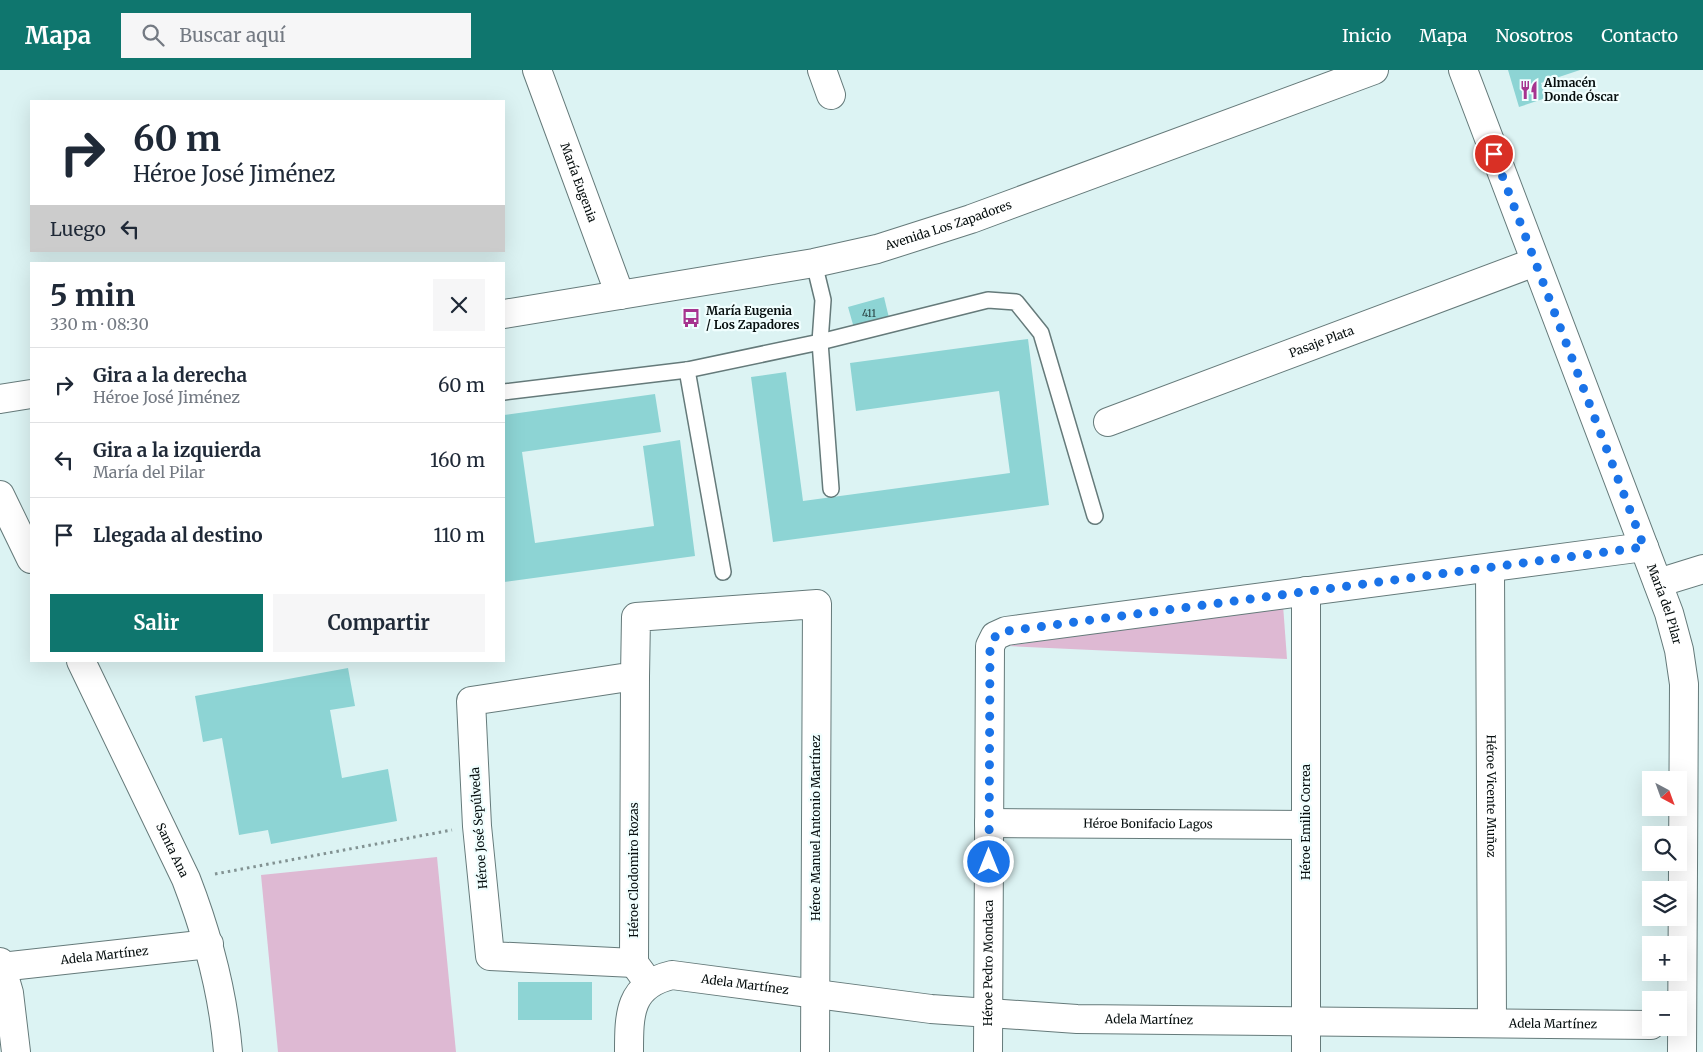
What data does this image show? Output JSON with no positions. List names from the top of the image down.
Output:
{
  "streets": {
    "street": [
      "María Eugenia",
      "Avenida Los Zapadores",
      "Pasaje Plata",
      "María del Pilar",
      "Héroe Vicente Muñoz",
      "Héroe Emilio Correa",
      "Héroe Bonifacio Lagos",
      "Héroe José Sepúlveda",
      "Héroe Manuel Antonio Martínez",
      "Santa Ana",
      "Héroe Clodomiro Rozas",
      "Adela Martínez",
      "Héroe Pedro Mondaca"
    ]
  },
  "crossings": [
    ["María Eugenia", "Avenida Los Zapadores"],
    ["Pasaje Plata", "María del Pilar"],
    ["Héroe Vicente Muñoz", "Adela Martínez"],
    ["Héroe Emilio Correa", "Héroe Bonifacio Lagos"],
    ["Héroe Emilio Correa", "Adela Martínez"],
    ["Héroe Emilio Correa", "Héroe Pedro Mondaca"],
    ["Héroe Bonifacio Lagos", "Héroe Pedro Mondaca"],
    ["Héroe José Sepúlveda", "Héroe Clodomiro Rozas"],
    ["Héroe José Sepúlveda", "Adela Martínez"],
    ["Héroe Manuel Antonio Martínez", "Héroe Clodomiro Rozas"],
    ["Héroe Manuel Antonio Martínez", "Adela Martínez"],
    ["Santa Ana", "Adela Martínez"],
    ["Héroe Clodomiro Rozas", "Adela Martínez"],
    ["Adela Martínez", "Héroe Pedro Mondaca"]
  ],
  "places": {
    "restaurant": ["Almacén Donde Óscar"],
    "bus stop": ["María Eugenia / Los Zapadores"]
  },
  "house_numbers": ["411"],
  "north": "bottom right",
  "page": {
    "header": "Mapa",
    "search": "Buscar aquí",
    "nav": [
      "Inicio",
      "Mapa",
      "Nosotros",
      "Contacto"
    ],
    "turn": ["60 m", "Héroe José Jiménez"],
    "then": "Luego",
    "heading": ["5 min", "330 m · 08:30"],
    "list": [
      {
        "name": "Gira a la derecha",
        "note": "Héroe José Jiménez",
        "value": "60 m"
      },
      {
        "name": "Gira a la izquierda",
        "note": "María del Pilar",
        "value": "160 m"
      },
      {
        "name": "Llegada al destino",
        "value": "110 m"
      }
    ],
    "buttons": ["Salir", "Compartir"],
    "map_buttons": ["+", "−"]
  }
}
